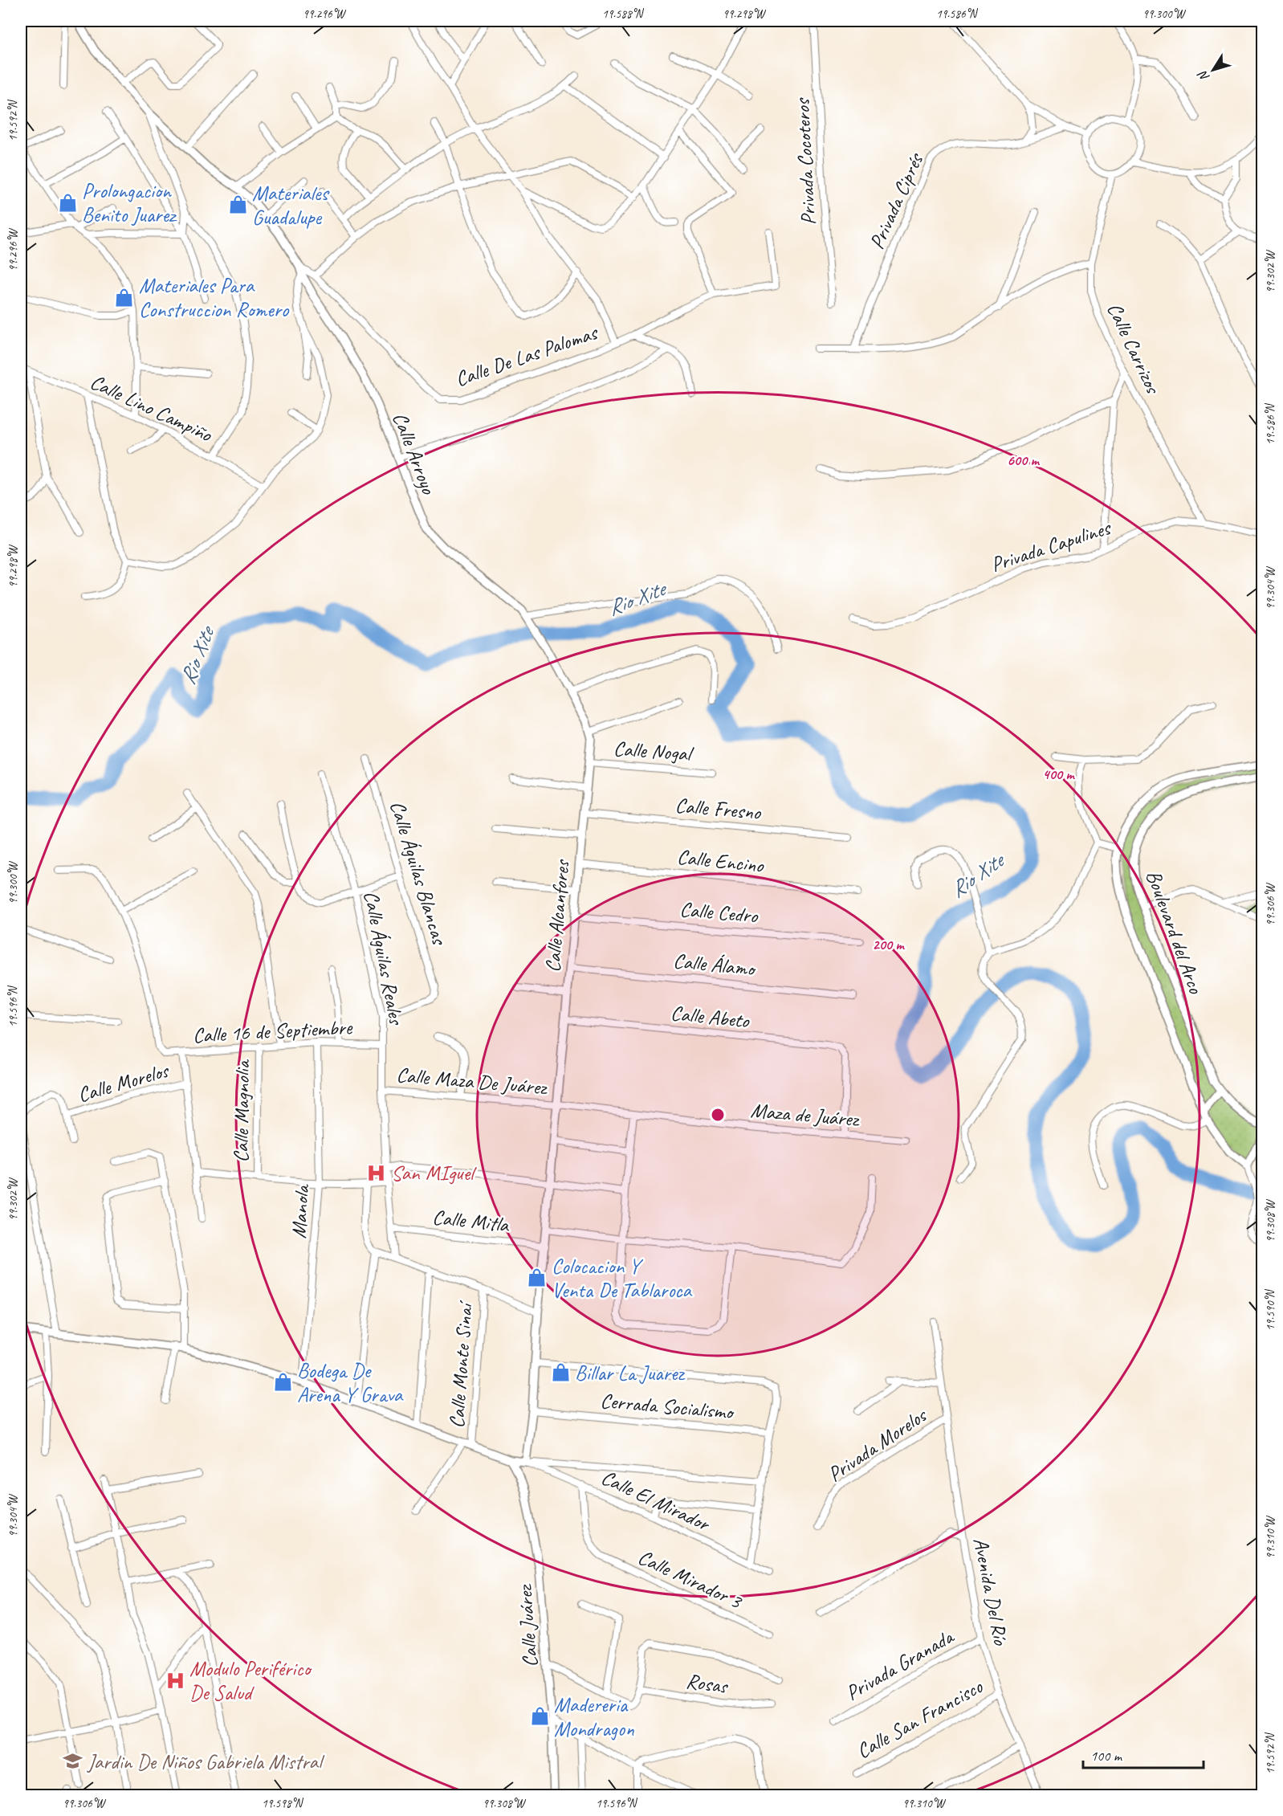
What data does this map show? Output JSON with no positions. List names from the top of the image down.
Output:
{
  "streets": {
    "street": [
      "Privada Cocoteros",
      "Privada Ciprés",
      "Calle Carrizos",
      "Calle De Las Palomas",
      "Calle Lino Campiño",
      "Calle Arroyo",
      "Privada Capulines",
      "Calle Nogal",
      "Calle Fresno",
      "Calle Encino",
      "Calle Águilas Blancas",
      "Calle Cedro",
      "Calle Alcanfores",
      "Boulevard del Arco",
      "Calle Águilas Reales",
      "Calle Álamo",
      "Calle Abeto",
      "Calle 16 de Septiembre",
      "Calle Maza De Juárez",
      "Calle Morelos",
      "Calle Magnolia",
      "Maza de Juárez",
      "Manola",
      "Calle Mitla",
      "Calle Monte Sinaí",
      "Cerrada Socialismo",
      "Privada Morelos",
      "Calle El Mirador",
      "Calle Mirador 3",
      "Avenida Del Río",
      "Calle Juárez",
      "Privada Granada",
      "Rosas",
      "Calle San Francisco"
    ]
  },
  "crossings": [
    ["Calle Carrizos", "Privada Capulines"],
    ["Calle De Las Palomas", "Calle Arroyo"],
    ["Calle Arroyo", "Calle Alcanfores"],
    ["Calle Nogal", "Calle Alcanfores"],
    ["Calle Fresno", "Calle Alcanfores"],
    ["Calle Encino", "Calle Alcanfores"],
    ["Calle Águilas Blancas", "Calle Águilas Reales"],
    ["Calle Cedro", "Calle Alcanfores"],
    ["Calle Alcanfores", "Calle Álamo"],
    ["Calle Alcanfores", "Calle Abeto"],
    ["Calle Alcanfores", "Calle Maza De Juárez"],
    ["Calle Alcanfores", "Maza de Juárez"],
    ["Calle Alcanfores", "Calle Mitla"],
    ["Calle Alcanfores", "Cerrada Socialismo"],
    ["Calle Alcanfores", "Calle El Mirador"],
    ["Calle Águilas Reales", "Calle 16 de Septiembre"],
    ["Calle Águilas Reales", "Calle Maza De Juárez"],
    ["Calle Águilas Reales", "Calle Mitla"],
    ["Calle Abeto", "Maza de Juárez"],
    ["Calle 16 de Septiembre", "Calle Magnolia"],
    ["Calle 16 de Septiembre", "Manola"],
    ["Calle Maza De Juárez", "Maza de Juárez"],
    ["Privada Morelos", "Avenida Del Río"],
    ["Calle El Mirador", "Calle Mirador 3"],
    ["Avenida Del Río", "Privada Granada"],
    ["Avenida Del Río", "Calle San Francisco"]
  ],
  "water": ["Rio Xite"],
  "places": {
    "shop": [
      "Prolongacion Benito Juarez",
      "Materiales Guadalupe",
      "Materiales Para Construccion Romero",
      "Colocacion Y Venta De Tablaroca",
      "Billar La Juarez",
      "Bodega De Arena Y Grava",
      "Madereria Mondragon"
    ],
    "hospital": ["San MIguel", "Modulo Periférico De Salud"],
    "school or university": ["Jardin De Niños Gabriela Mistral"]
  },
  "scale_bar": "100 m",
  "north": "bottom left",
  "coordinates": [
    "99.296°W",
    "19.588°N",
    "99.298°W",
    "19.586°N",
    "99.300°W",
    "19.592°N",
    "99.302°W",
    "99.304°W",
    "99.306°W",
    "19.596°N",
    "99.308°W",
    "19.590°N",
    "99.310°W",
    "19.598°N"
  ],
  "rings": ["600 m", "400 m", "200 m"]
}
